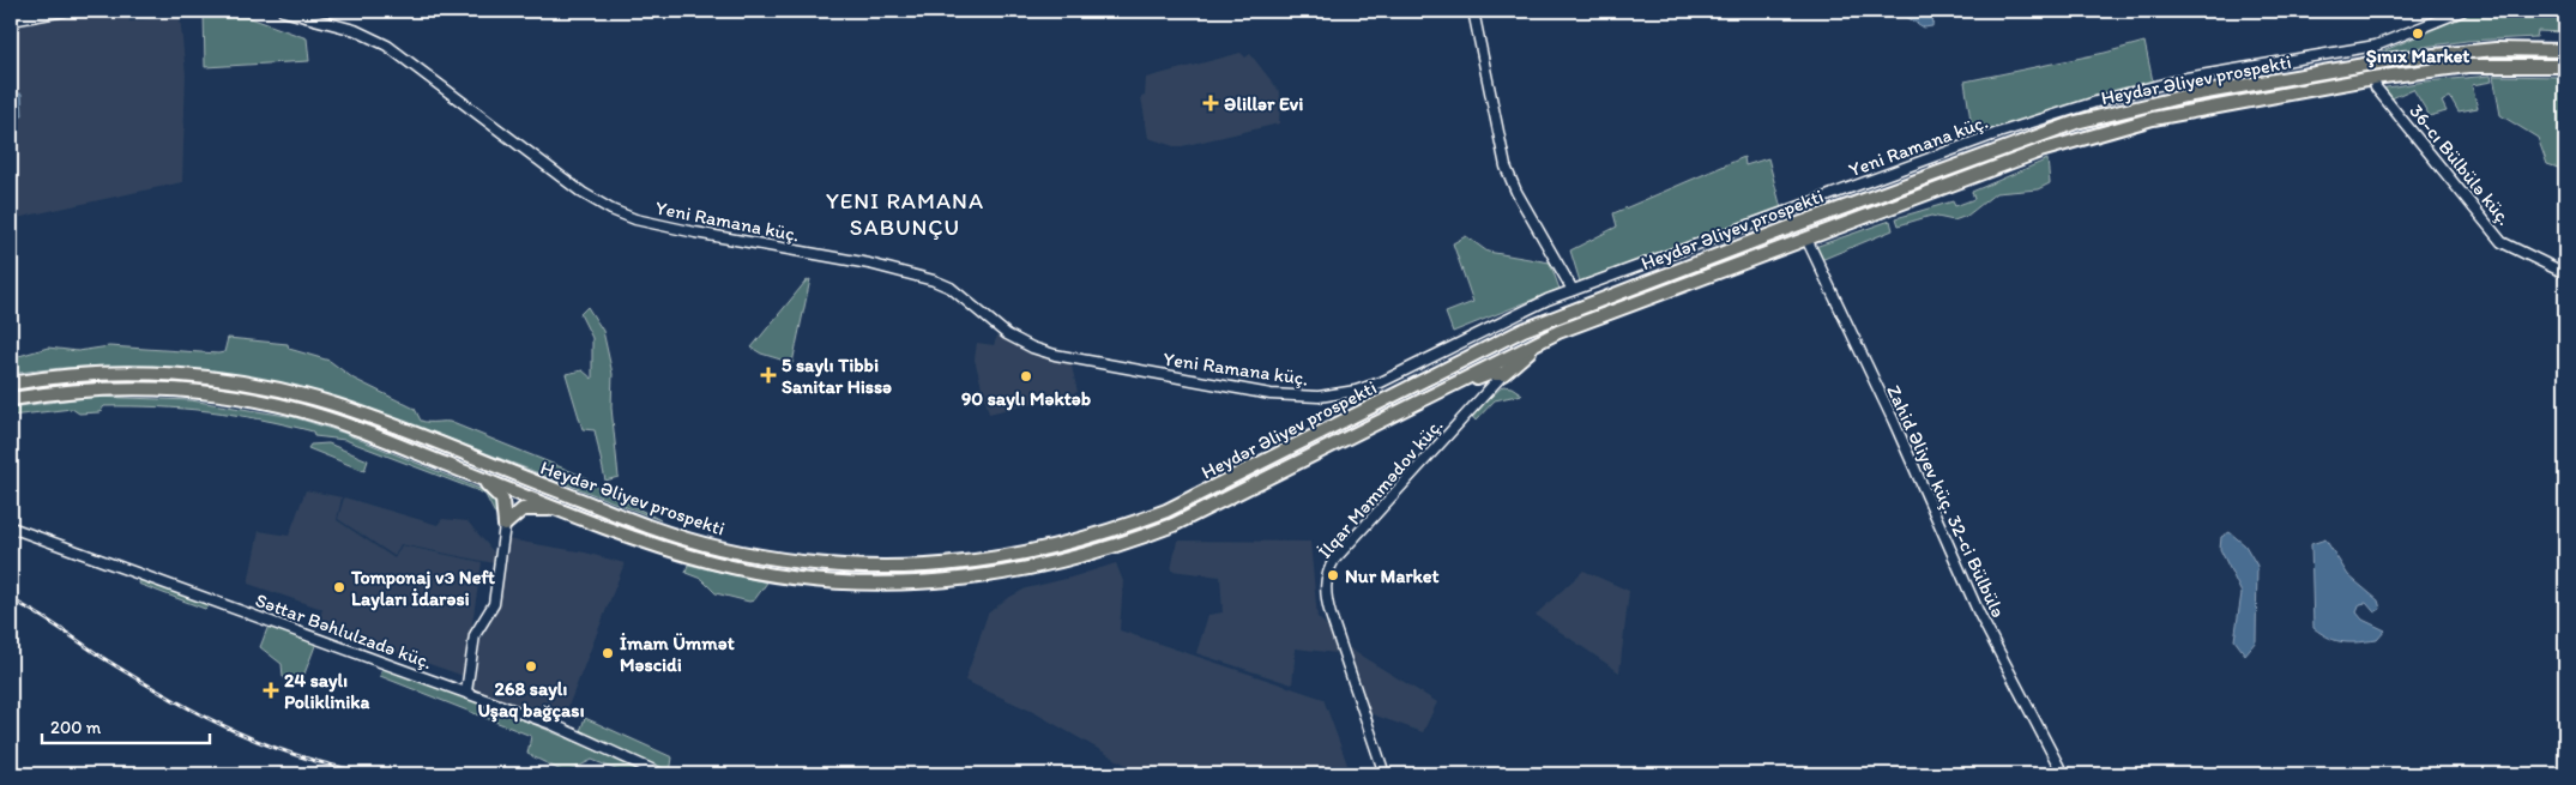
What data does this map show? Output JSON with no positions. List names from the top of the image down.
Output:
{
  "streets": {
    "highway": ["Heydər Əliyev prospekti"],
    "street": [
      "Yeni Ramana küç.",
      "36-cı Bülbülə küç.",
      "İlqar Məmmədov küç.",
      "Zahid Əliyev küç. 32-ci Bülbülə",
      "Səttar Bəhlulzadə küç."
    ]
  },
  "crossings": [
    ["Heydər Əliyev prospekti", "36-cı Bülbülə küç."],
    ["Heydər Əliyev prospekti", "Zahid Əliyev küç. 32-ci Bülbülə"]
  ],
  "districts": ["YENI RAMANA SABUNÇU"],
  "places": {
    "other": [
      "Şınıx Market",
      "90 saylı Məktəb",
      "Nur Market",
      "Tomponaj vэ Neft Layları İdarəsi",
      "İmam Ümmət Məscidi",
      "268 saylı Uşaq bağçası"
    ],
    "health": ["Əlillər Evi", "5 saylı Tibbi Sanitar Hissə", "24 saylı Poliklinika"]
  },
  "scale_bar": "200 m"
}
